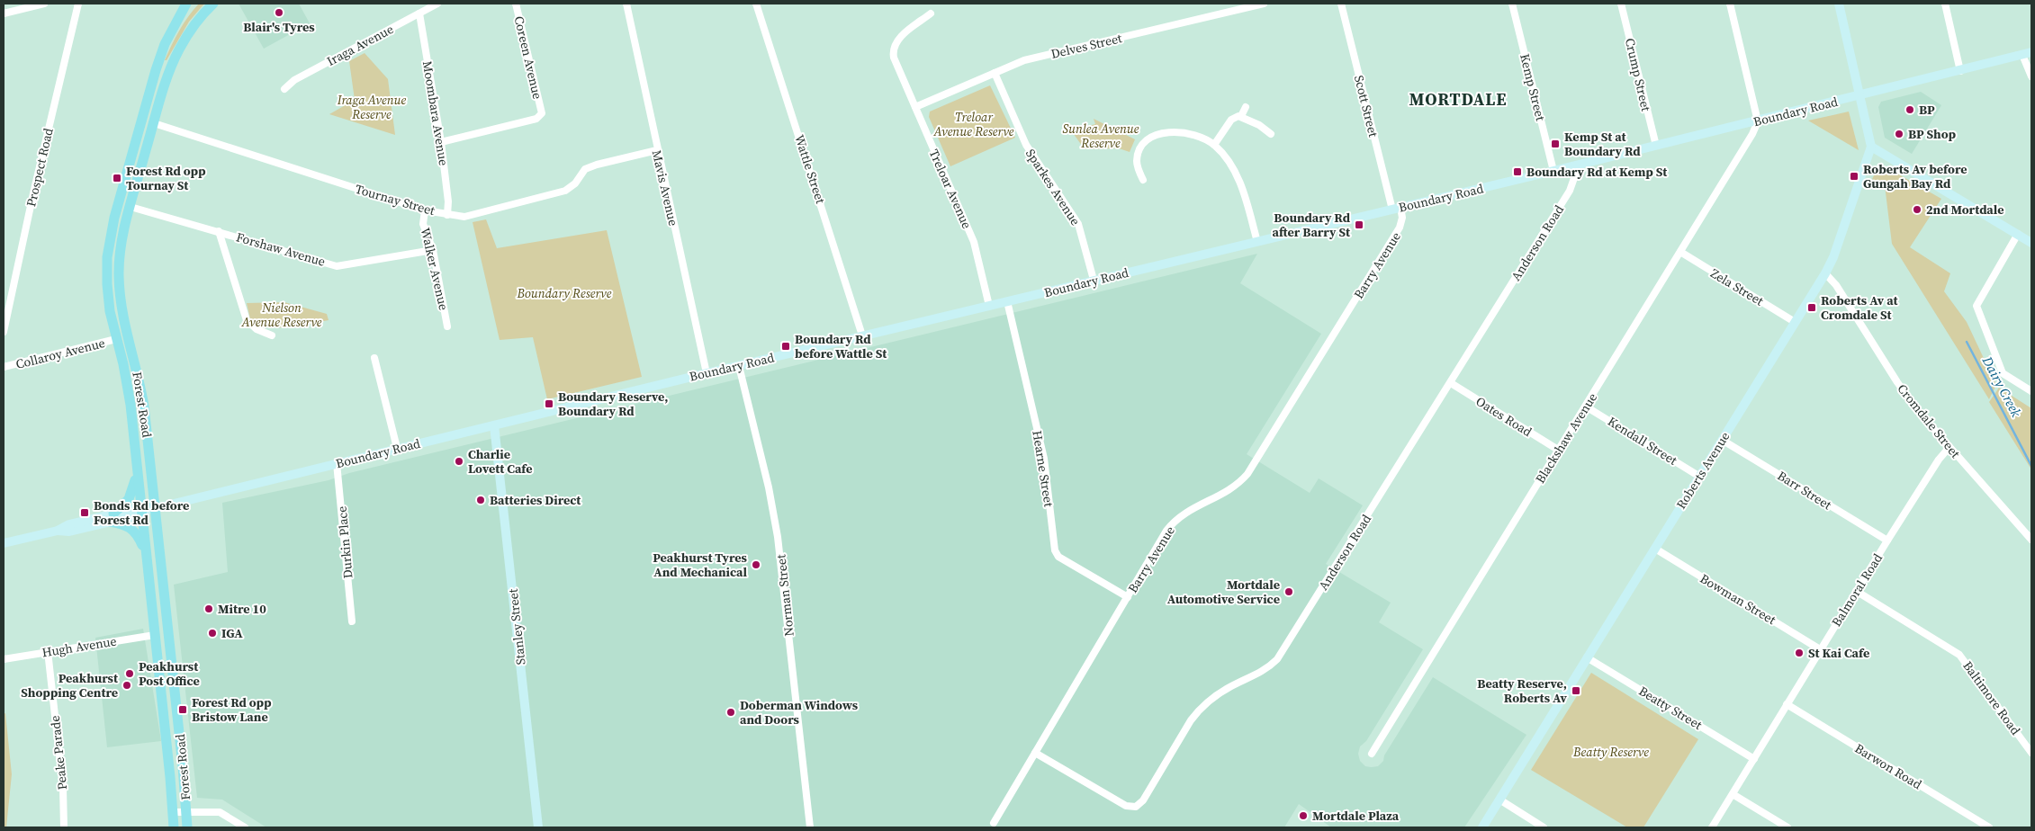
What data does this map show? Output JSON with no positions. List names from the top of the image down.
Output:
{
  "streets": {
    "main road": [
      "Boundary Road",
      "Forest Road",
      "Roberts Avenue",
      "Stanley Street"
    ],
    "street": [
      "Iraga Avenue",
      "Delves Street",
      "Coreen Avenue",
      "Crump Street",
      "Kemp Street",
      "Scott Street",
      "Moombara Avenue",
      "Prospect Road",
      "Wattle Street",
      "Sparkes Avenue",
      "Mavis Avenue",
      "Treloar Avenue",
      "Tournay Street",
      "Anderson Road",
      "Forshaw Avenue",
      "Barry Avenue",
      "Walker Avenue",
      "Zela Street",
      "Collaroy Avenue",
      "Oates Road",
      "Cromdale Street",
      "Blackshaw Avenue",
      "Kendall Street",
      "Hearne Street",
      "Barr Street",
      "Durkin Place",
      "Balmoral Road",
      "Norman Street",
      "Bowman Street",
      "Hugh Avenue",
      "Baltimore Road",
      "Beatty Street",
      "Peake Parade",
      "Barwon Road"
    ]
  },
  "crossings": [
    ["Iraga Avenue", "Moombara Avenue"],
    ["Delves Street", "Sparkes Avenue"],
    ["Delves Street", "Treloar Avenue"],
    ["Coreen Avenue", "Moombara Avenue"],
    ["Crump Street", "Boundary Road"],
    ["Kemp Street", "Boundary Road"],
    ["Scott Street", "Boundary Road"],
    ["Scott Street", "Barry Avenue"],
    ["Boundary Road", "Wattle Street"],
    ["Boundary Road", "Sparkes Avenue"],
    ["Boundary Road", "Mavis Avenue"],
    ["Boundary Road", "Treloar Avenue"],
    ["Boundary Road", "Anderson Road"],
    ["Boundary Road", "Barry Avenue"],
    ["Boundary Road", "Forest Road"],
    ["Boundary Road", "Blackshaw Avenue"],
    ["Boundary Road", "Hearne Street"],
    ["Boundary Road", "Durkin Place"],
    ["Boundary Road", "Norman Street"],
    ["Boundary Road", "Stanley Street"],
    ["Moombara Avenue", "Tournay Street"],
    ["Mavis Avenue", "Tournay Street"],
    ["Tournay Street", "Walker Avenue"],
    ["Tournay Street", "Forest Road"],
    ["Anderson Road", "Barry Avenue"],
    ["Anderson Road", "Oates Road"],
    ["Forshaw Avenue", "Walker Avenue"],
    ["Forshaw Avenue", "Forest Road"],
    ["Barry Avenue", "Hearne Street"],
    ["Zela Street", "Blackshaw Avenue"],
    ["Zela Street", "Roberts Avenue"],
    ["Collaroy Avenue", "Forest Road"],
    ["Forest Road", "Hugh Avenue"],
    ["Oates Road", "Blackshaw Avenue"],
    ["Cromdale Street", "Roberts Avenue"],
    ["Cromdale Street", "Balmoral Road"],
    ["Blackshaw Avenue", "Kendall Street"],
    ["Kendall Street", "Roberts Avenue"],
    ["Roberts Avenue", "Barr Street"],
    ["Roberts Avenue", "Bowman Street"],
    ["Roberts Avenue", "Beatty Street"],
    ["Barr Street", "Balmoral Road"],
    ["Balmoral Road", "Bowman Street"],
    ["Balmoral Road", "Baltimore Road"],
    ["Balmoral Road", "Beatty Street"],
    ["Balmoral Road", "Barwon Road"],
    ["Hugh Avenue", "Peake Parade"]
  ],
  "districts": ["MORTDALE"],
  "water": ["Dairy Creek"],
  "parks": [
    "Iraga Avenue Reserve",
    "Treloar Avenue Reserve",
    "Sunlea Avenue Reserve",
    "Boundary Reserve",
    "Nielson Avenue Reserve",
    "Beatty Reserve"
  ],
  "places": {
    "other": [
      "Blair's Tyres",
      "BP",
      "BP Shop",
      "2nd Mortdale",
      "Charlie Lovett Cafe",
      "Batteries Direct",
      "Peakhurst Tyres And Mechanical",
      "Mortdale Automotive Service",
      "Mitre 10",
      "IGA",
      "St Kai Cafe",
      "Peakhurst Post Office",
      "Peakhurst Shopping Centre",
      "Doberman Windows and Doors",
      "Mortdale Plaza"
    ],
    "transit": [
      "Kemp St at Boundary Rd",
      "Boundary Rd at Kemp St",
      "Roberts Av before Gungah Bay Rd",
      "Forest Rd opp Tournay St",
      "Boundary Rd after Barry St",
      "Roberts Av at Cromdale St",
      "Boundary Rd before Wattle St",
      "Boundary Reserve, Boundary Rd",
      "Bonds Rd before Forest Rd",
      "Beatty Reserve, Roberts Av",
      "Forest Rd opp Bristow Lane"
    ]
  }
}
